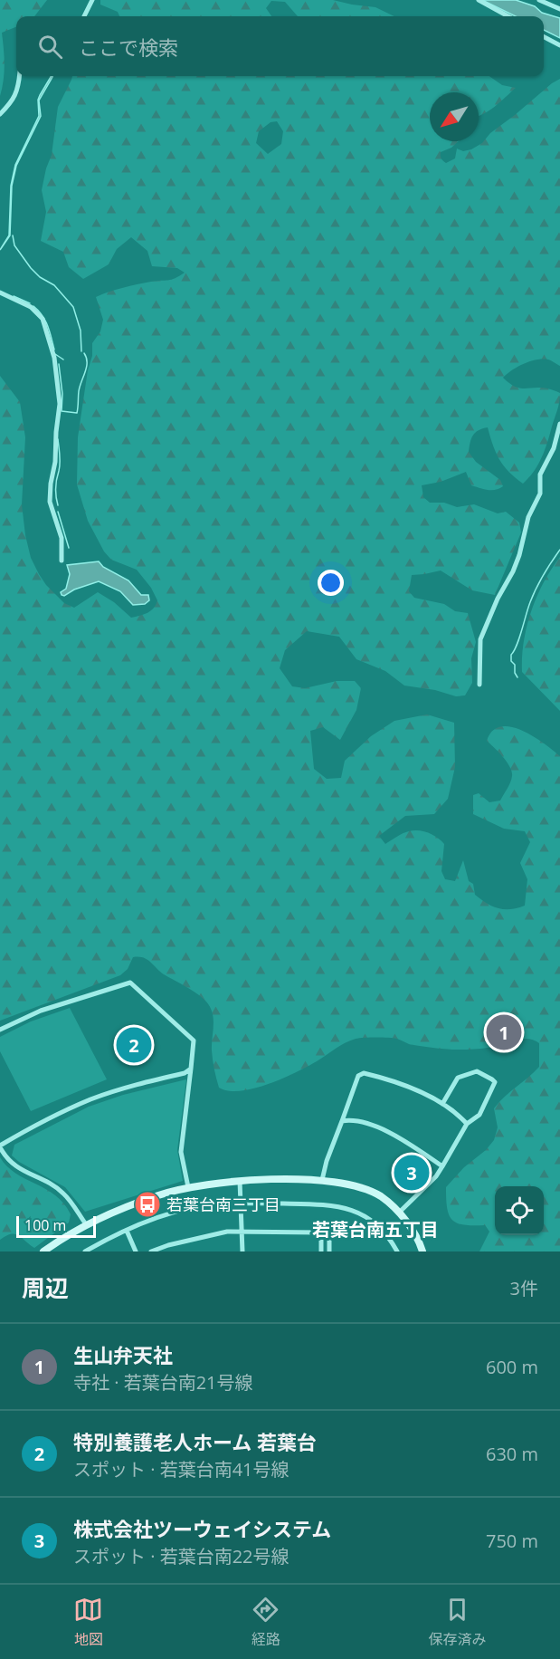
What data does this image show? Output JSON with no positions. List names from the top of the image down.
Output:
{
  "districts": ["若葉台南五丁目"],
  "places": {
    "bus stop": ["若葉台南三丁目"]
  },
  "scale_bar": "100 m",
  "north": "bottom left",
  "page": {
    "search": "ここで検索",
    "pins": ["1", "2", "3"],
    "scale": "100 m",
    "heading": ["周辺", "3件"],
    "list": [
      {
        "mark": "1",
        "name": "生山弁天社",
        "note": "寺社 · 若葉台南21号線",
        "value": "600 m"
      },
      {
        "mark": "2",
        "name": "特別養護老人ホーム 若葉台",
        "note": "スポット · 若葉台南41号線",
        "value": "630 m"
      },
      {
        "mark": "3",
        "name": "株式会社ツーウェイシステム",
        "note": "スポット · 若葉台南22号線",
        "value": "750 m"
      }
    ],
    "nav": ["地図", "経路", "保存済み"]
  }
}
